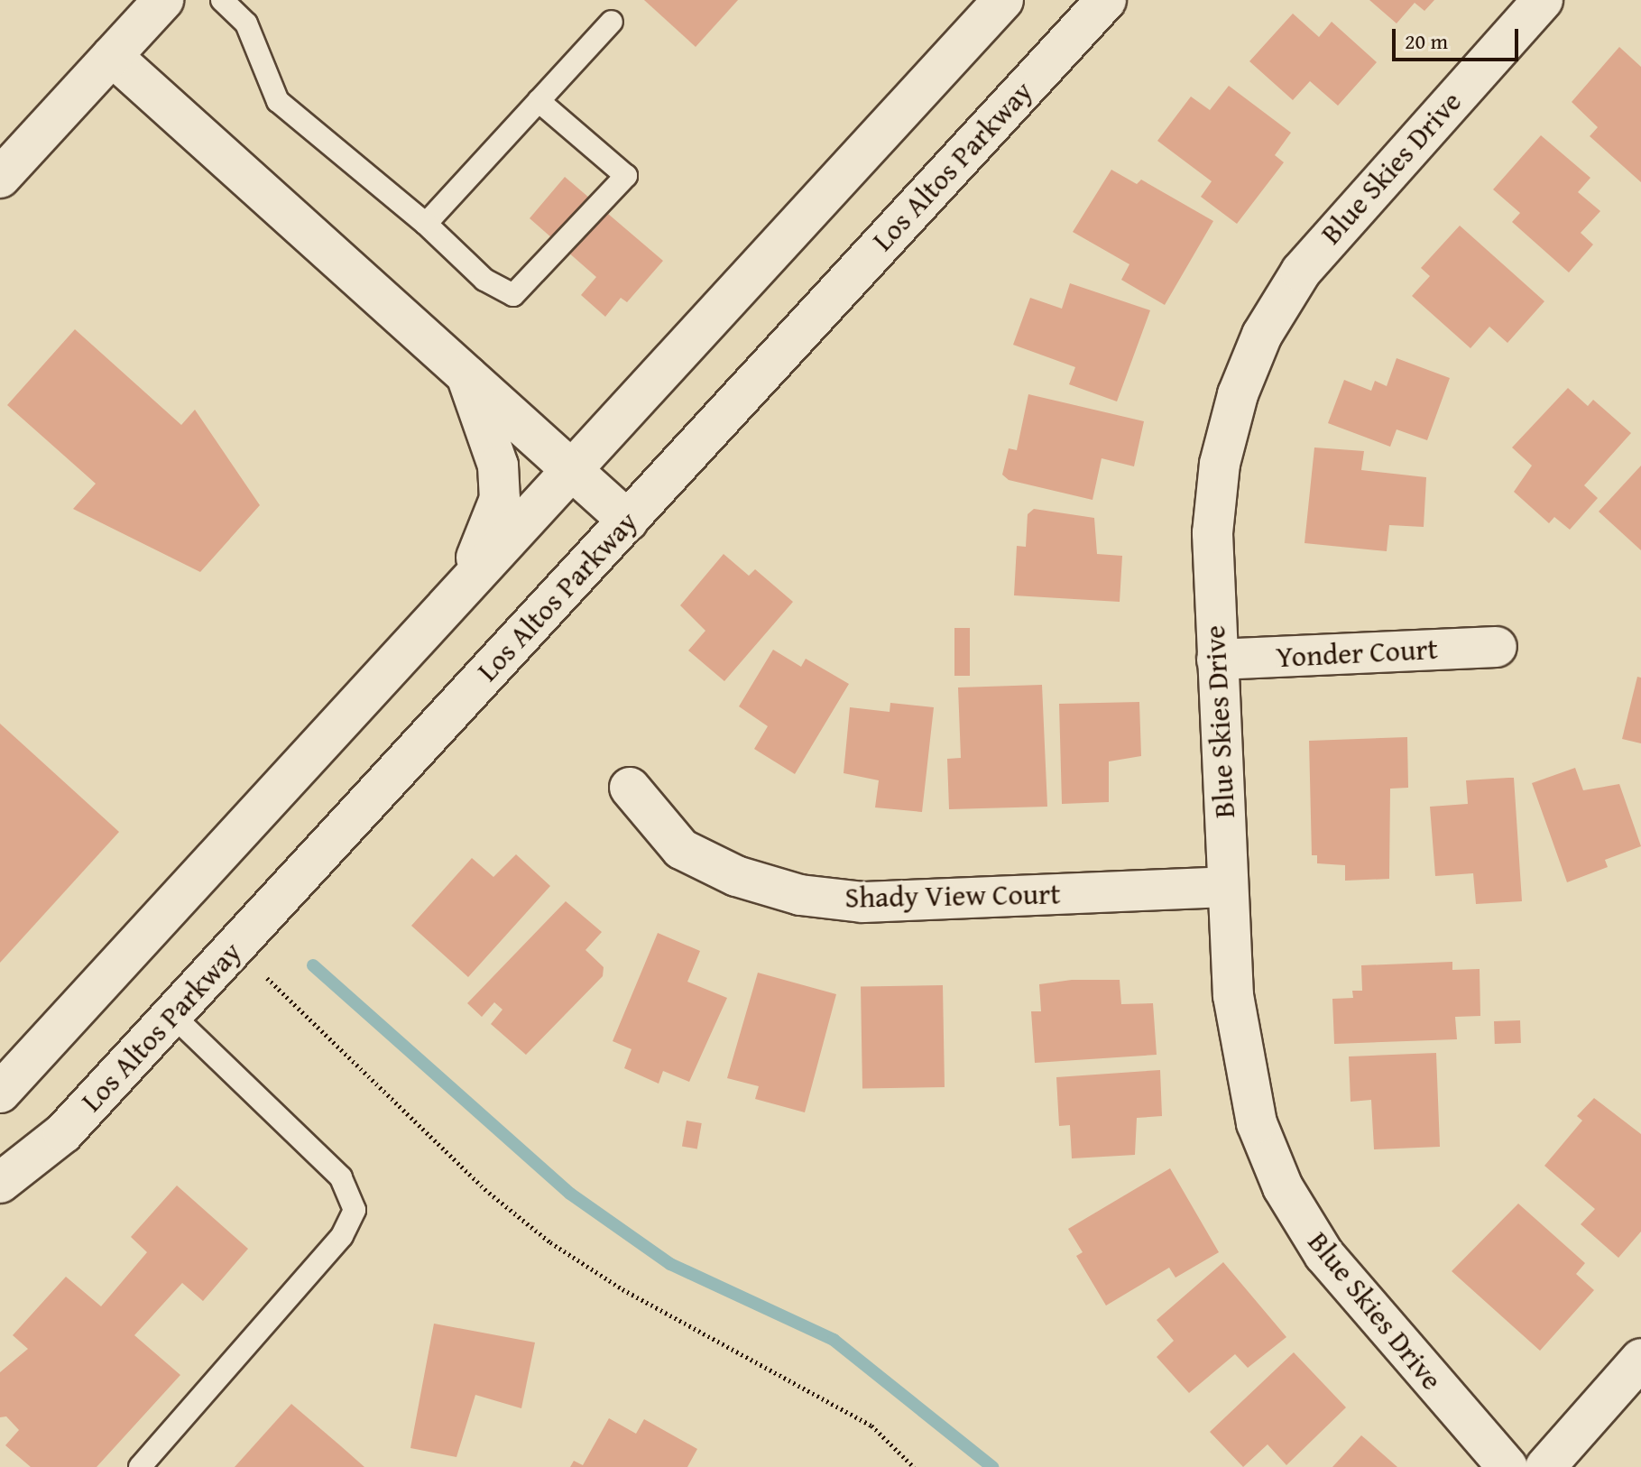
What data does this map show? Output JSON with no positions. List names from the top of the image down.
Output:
{
  "streets": {
    "street": [
      "Los Altos Parkway",
      "Blue Skies Drive",
      "Yonder Court",
      "Shady View Court"
    ]
  },
  "crossings": [
    ["Blue Skies Drive", "Yonder Court"],
    ["Blue Skies Drive", "Shady View Court"]
  ],
  "scale_bar": "20 m"
}
